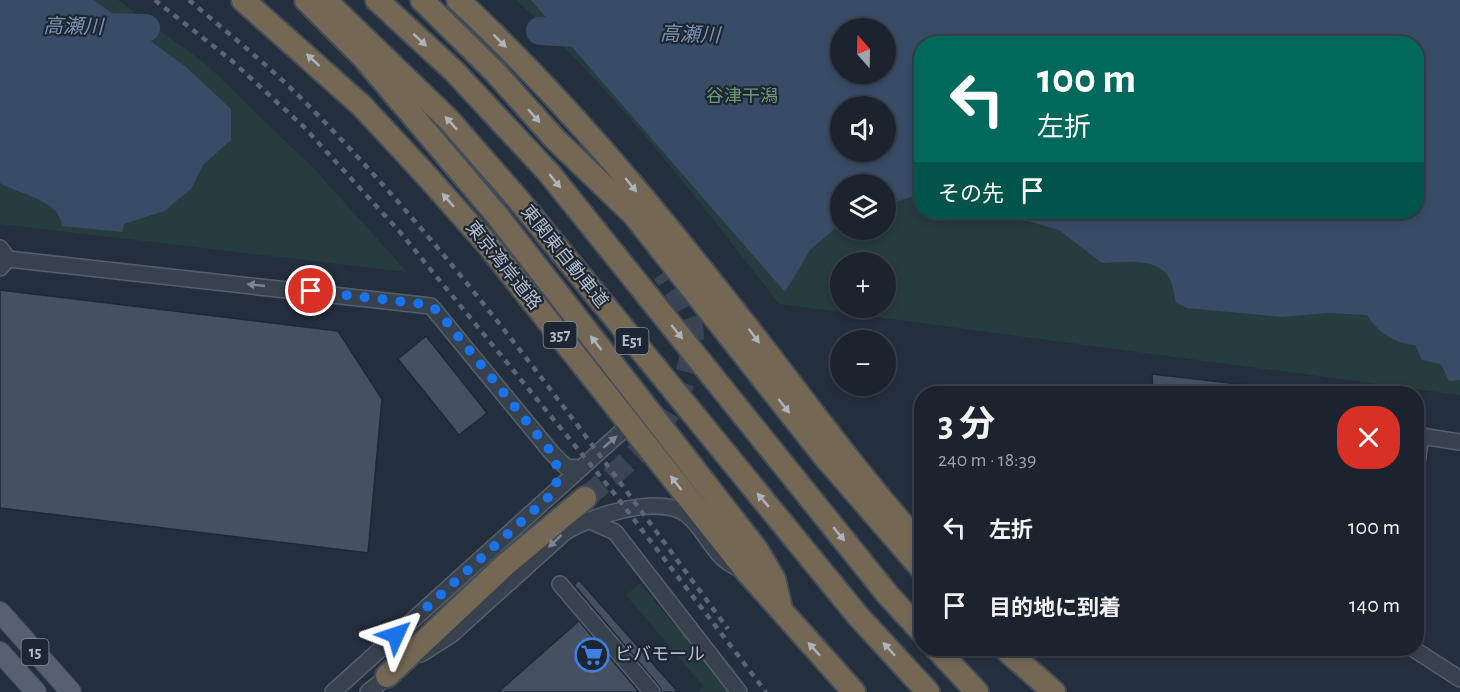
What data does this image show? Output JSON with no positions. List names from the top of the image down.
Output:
{
  "streets": {
    "highway": [
      "東関東自動車道",
      "東京湾岸道路",
      "357",
      "E51"
    ],
    "main road": ["15"]
  },
  "water": ["高瀬川"],
  "parks": ["谷津干潟"],
  "places": {
    "supermarket": ["ビバモール"]
  },
  "north": "top",
  "page": {
    "map_buttons": ["+", "−"],
    "turn": ["100 m", "左折"],
    "then": "その先",
    "heading": ["3 分", "240 m · 18:39"],
    "list": [
      {
        "name": "左折",
        "value": "100 m"
      },
      {
        "name": "目的地に到着",
        "value": "140 m"
      }
    ]
  }
}
